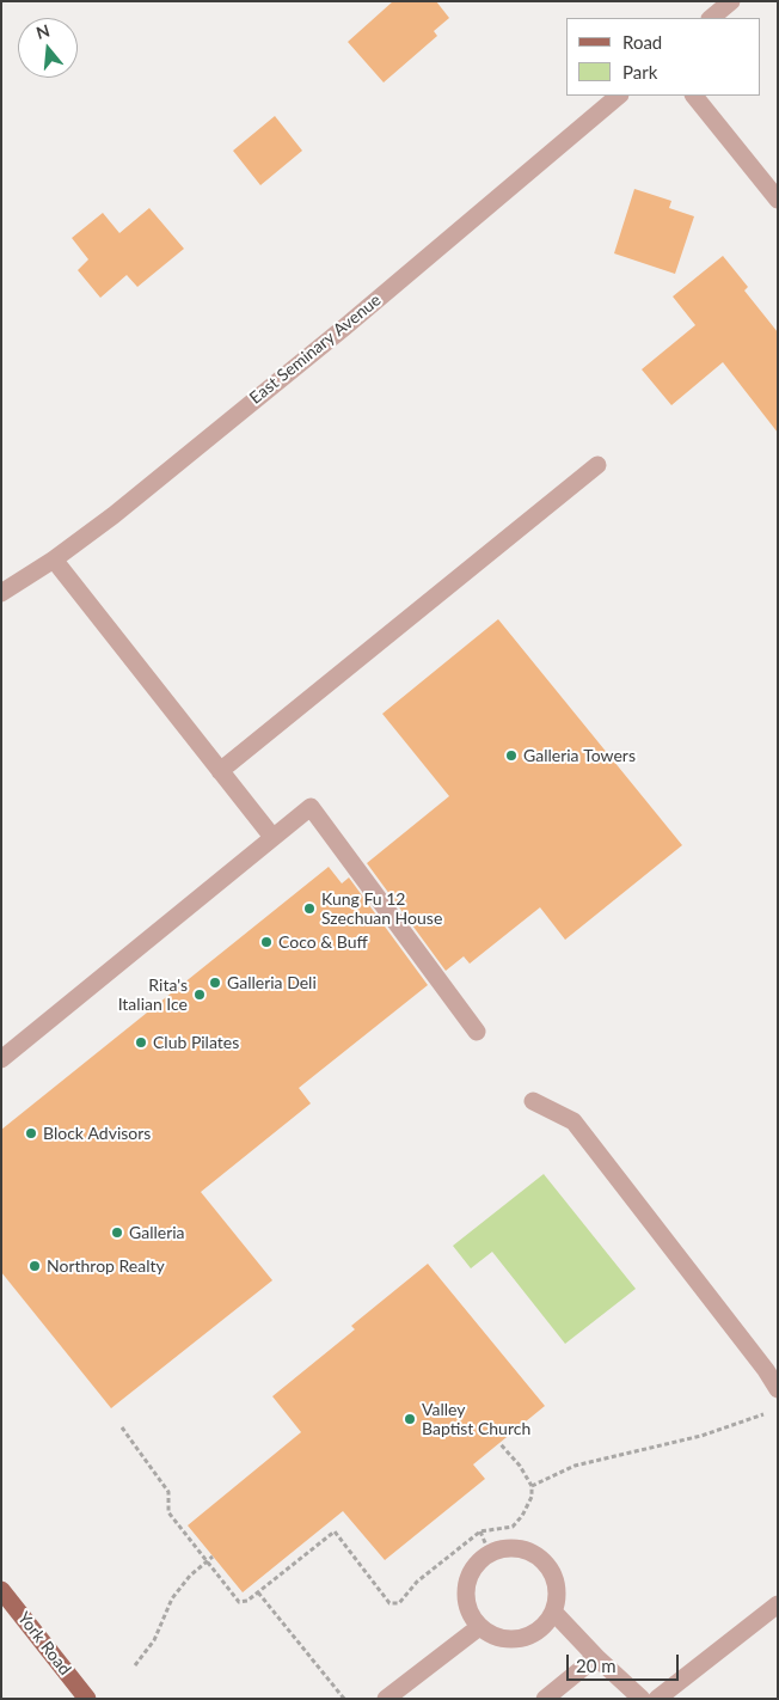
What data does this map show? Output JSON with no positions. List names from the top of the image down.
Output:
{
  "streets": {
    "main road": ["York Road"],
    "street": ["East Seminary Avenue"]
  },
  "places": [
    "Galleria Towers",
    "Kung Fu 12 Szechuan House",
    "Coco & Buff",
    "Galleria Deli",
    "Rita's Italian Ice",
    "Club Pilates",
    "Block Advisors",
    "Galleria",
    "Northrop Realty",
    "Valley Baptist Church"
  ],
  "legend": ["Road", "Park"],
  "scale_bar": "20 m",
  "north": "top"
}
